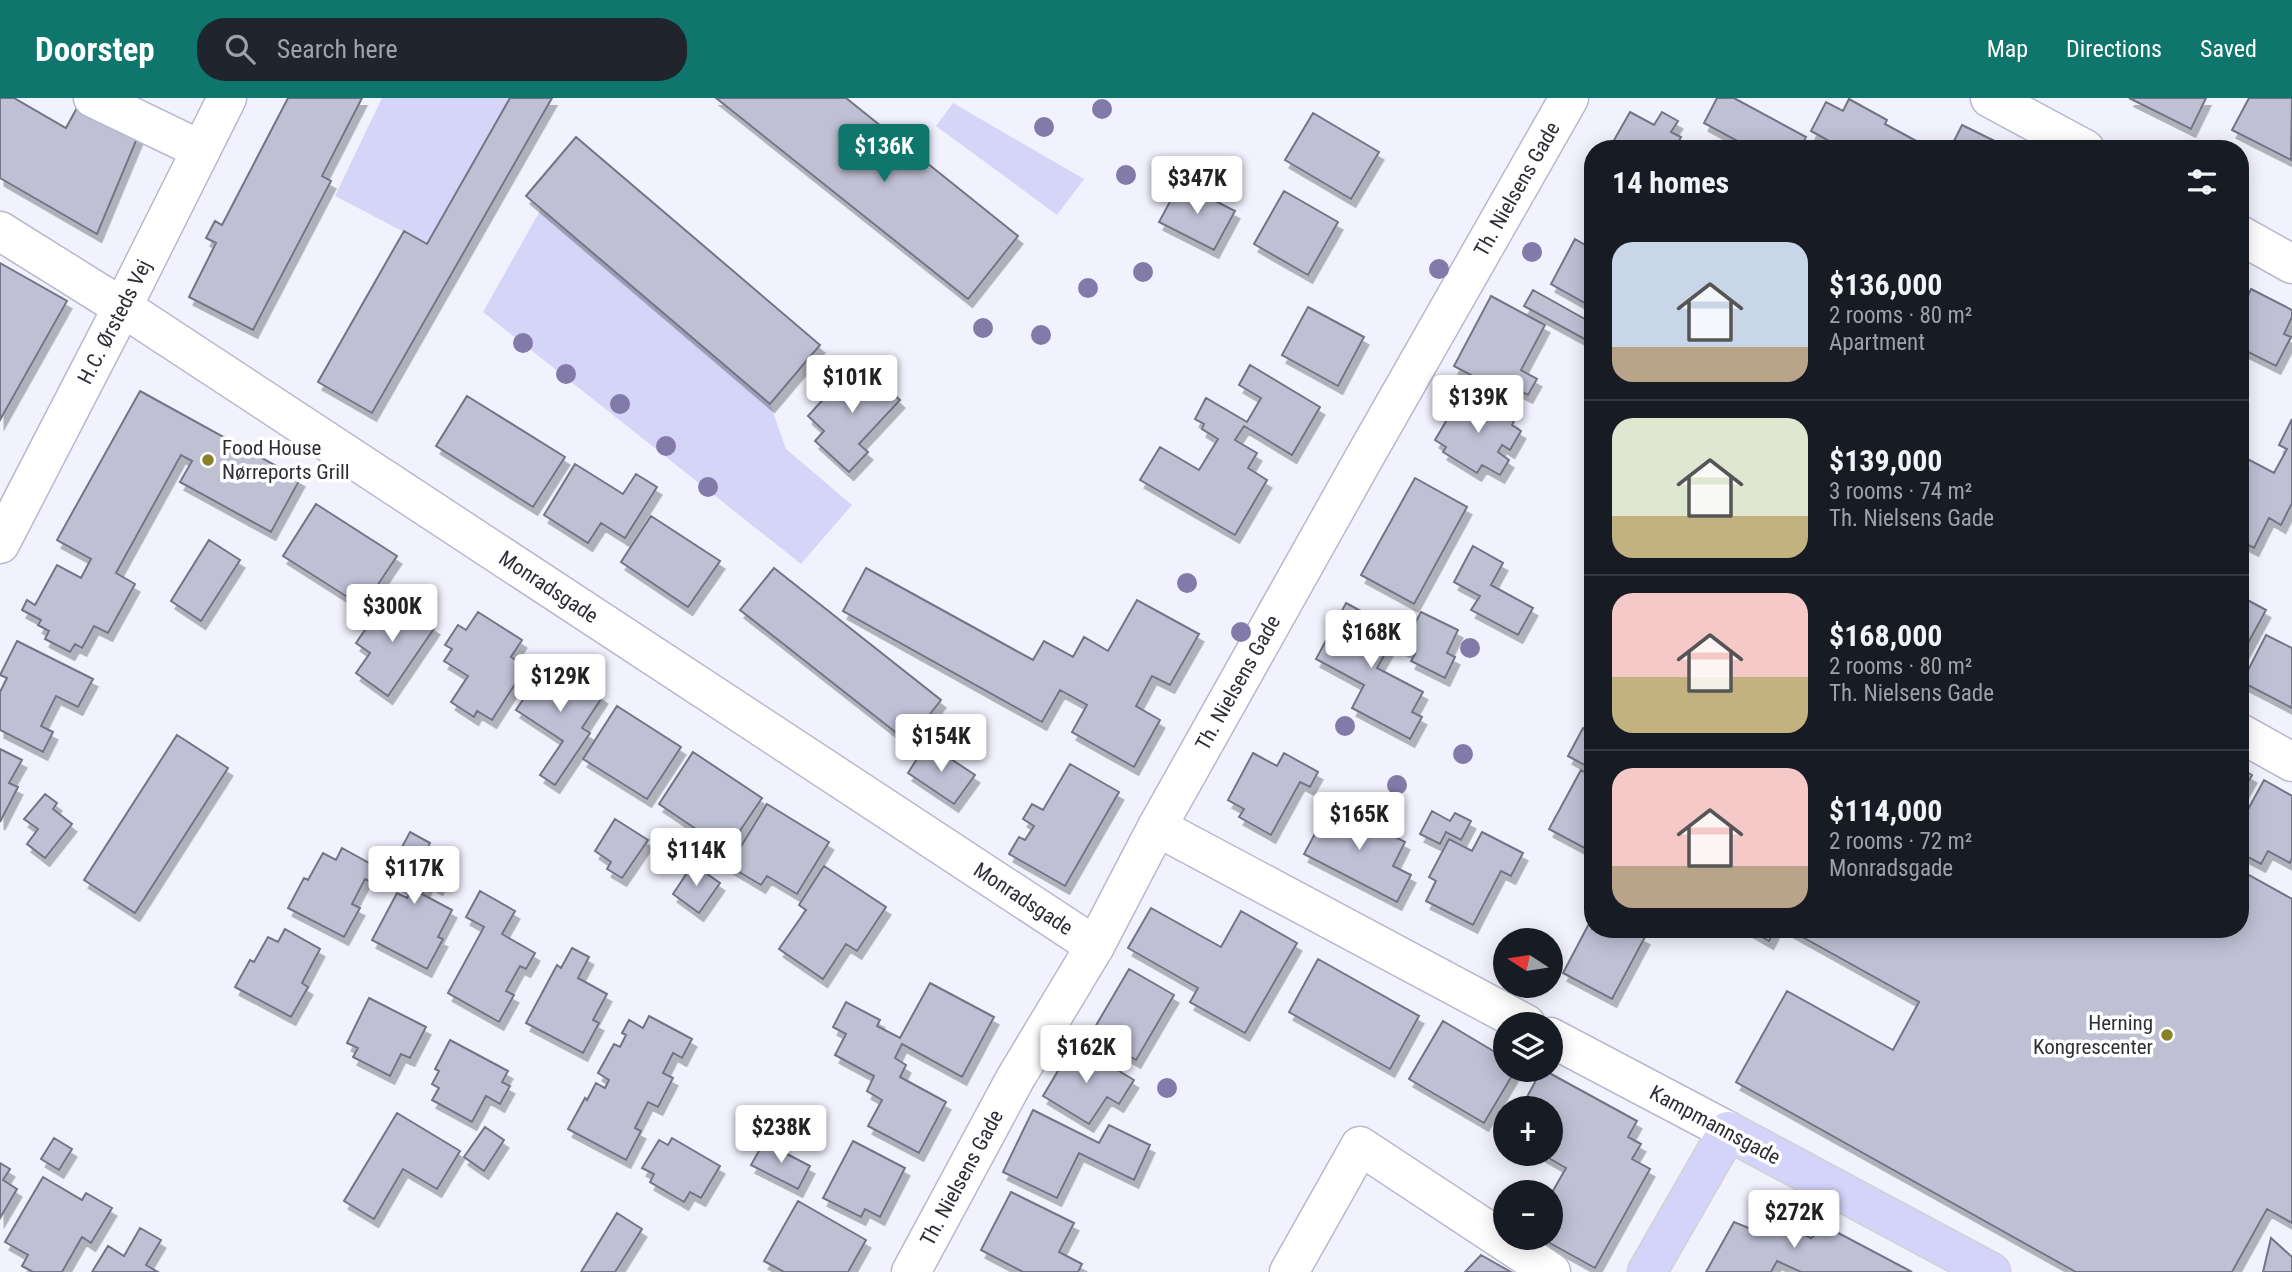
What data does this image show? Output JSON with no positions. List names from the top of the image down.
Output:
{
  "streets": {
    "main road": ["Kampmannsgade"],
    "street": ["Th. Nielsens Gade", "H.C. Ørsteds Vej", "Monradsgade"]
  },
  "crossings": [
    ["Th. Nielsens Gade", "Monradsgade"],
    ["H.C. Ørsteds Vej", "Monradsgade"]
  ],
  "places": ["Food House Nørreports Grill", "Herning Kongrescenter"],
  "north": "left",
  "page": {
    "header": "Doorstep",
    "search": "Search here",
    "nav": ["Map", "Directions", "Saved"],
    "price": [
      "$136K",
      "$347K",
      "$101K",
      "$139K",
      "$300K",
      "$168K",
      "$129K",
      "$154K",
      "$165K",
      "$114K",
      "$117K",
      "$162K",
      "$238K",
      "$272K"
    ],
    "heading": "14 homes",
    "list": [
      {
        "name": "$136,000",
        "note": "2 rooms · 80 m² · Apartment"
      },
      {
        "name": "$139,000",
        "note": "3 rooms · 74 m² · Th. Nielsens Gade"
      },
      {
        "name": "$168,000",
        "note": "2 rooms · 80 m² · Th. Nielsens Gade"
      },
      {
        "name": "$114,000",
        "note": "2 rooms · 72 m² · Monradsgade"
      }
    ],
    "map_buttons": ["+", "−"]
  }
}
